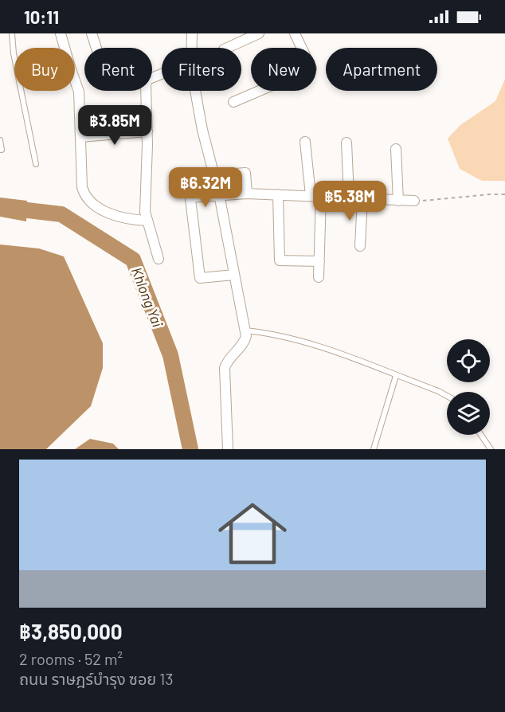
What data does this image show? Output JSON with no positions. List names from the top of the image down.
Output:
{
  "water": ["Khlong Yai"],
  "page": {
    "status": "10:11",
    "chip": [
      "Buy",
      "Rent",
      "Filters",
      "New",
      "Apartment"
    ],
    "price": ["฿3.85M", "฿6.32M", "฿5.38M"],
    "list": [
      {
        "name": "฿3,850,000",
        "note": "2 rooms · 52 m² · ถนน ราษฎร์บำรุง ซอย 13"
      }
    ]
  }
}
